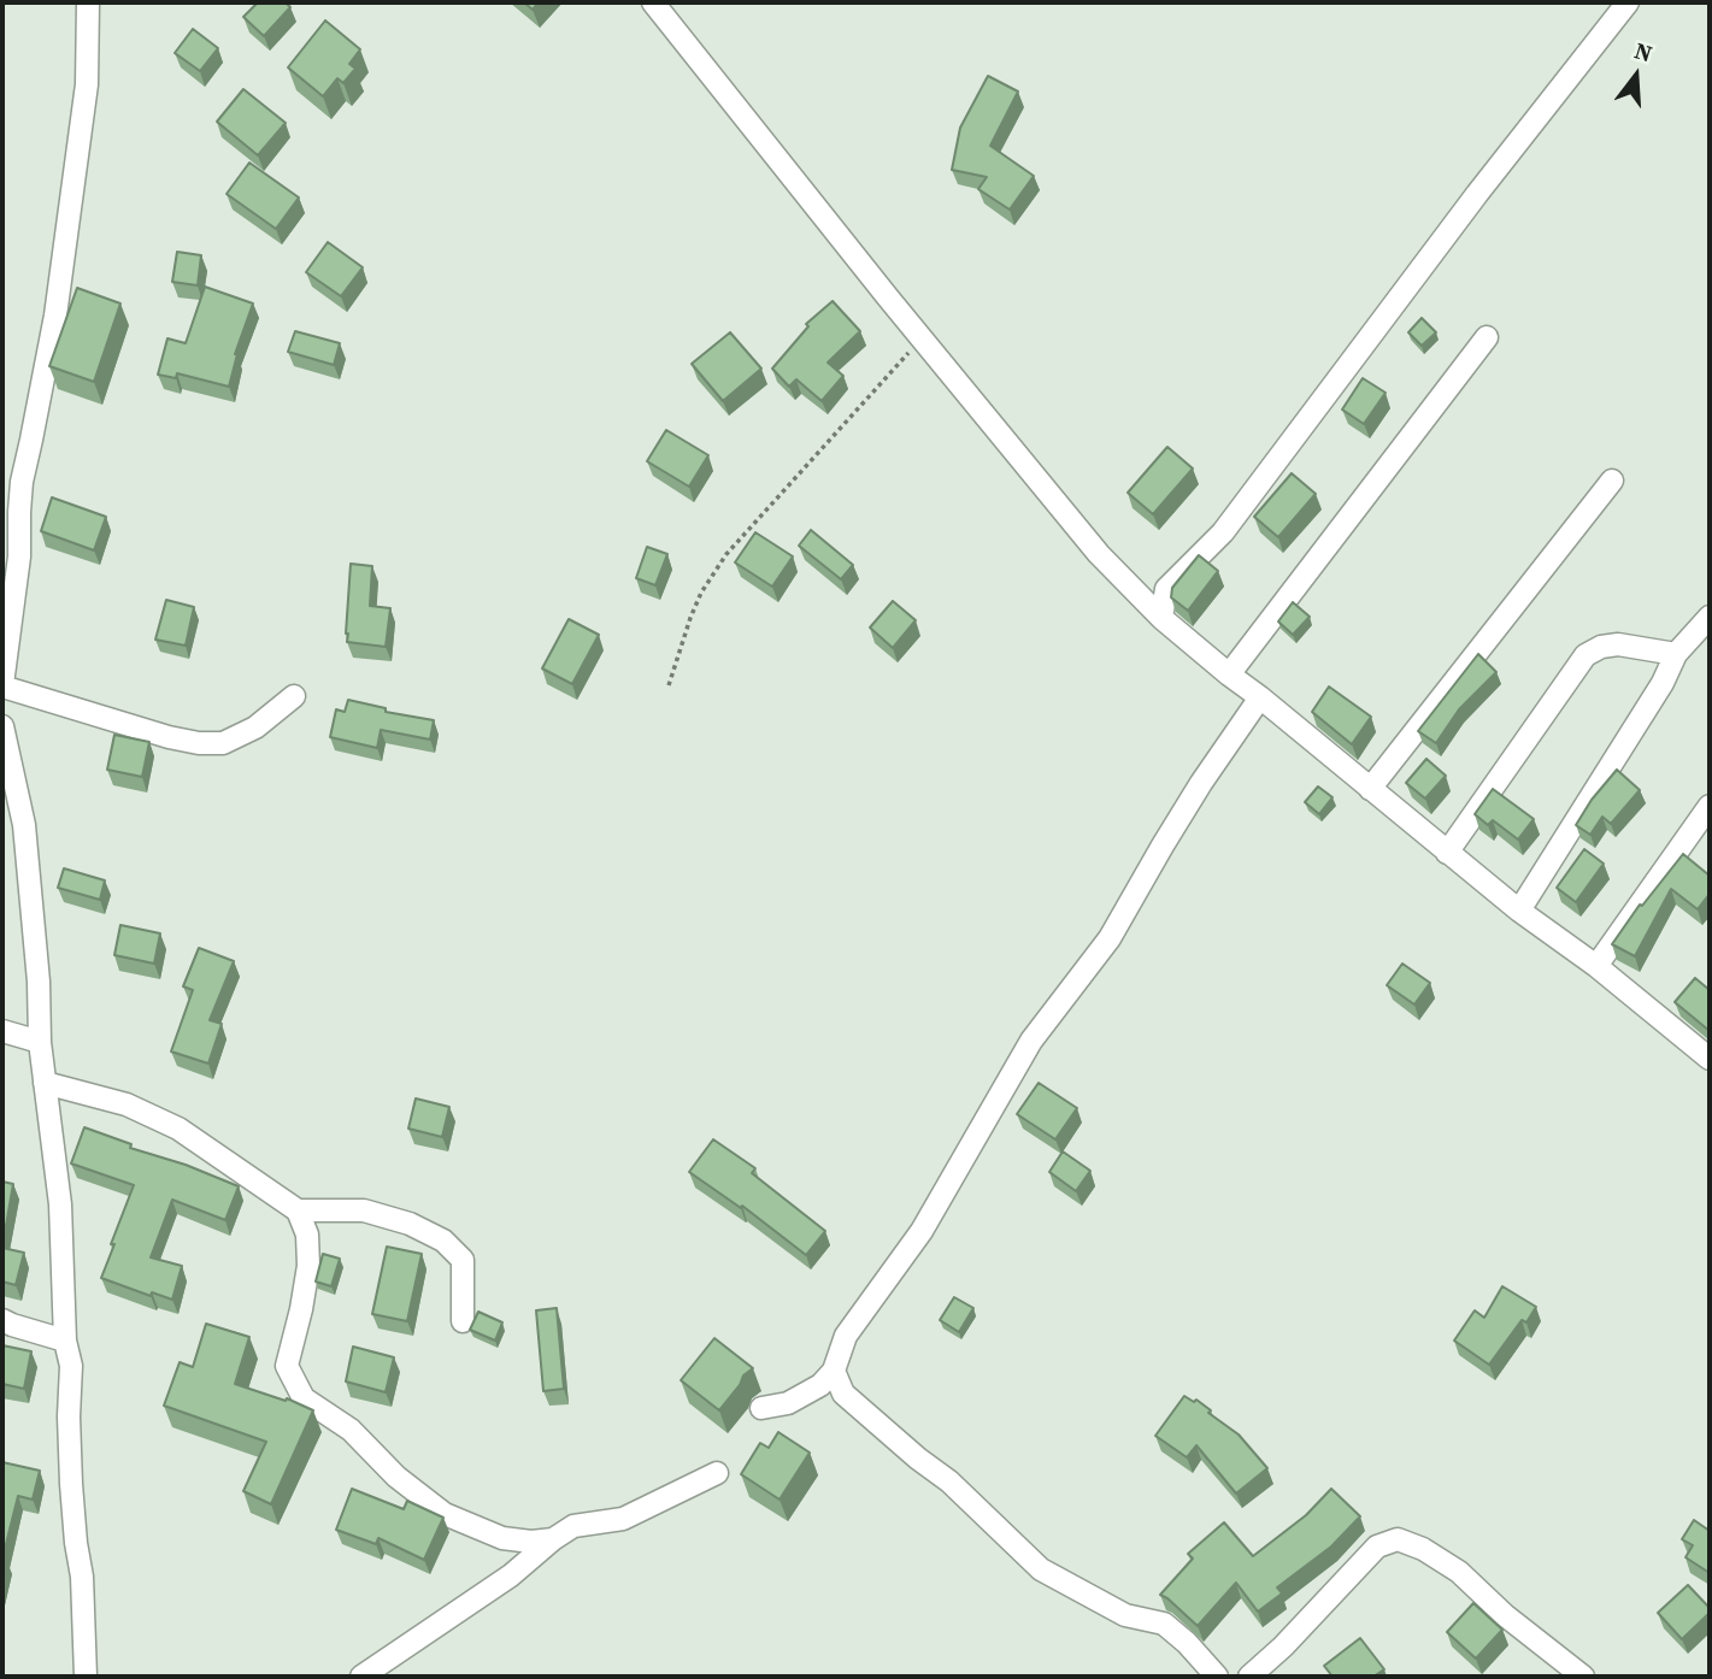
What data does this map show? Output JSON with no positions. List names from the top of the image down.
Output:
{
  "north": "top"
}
